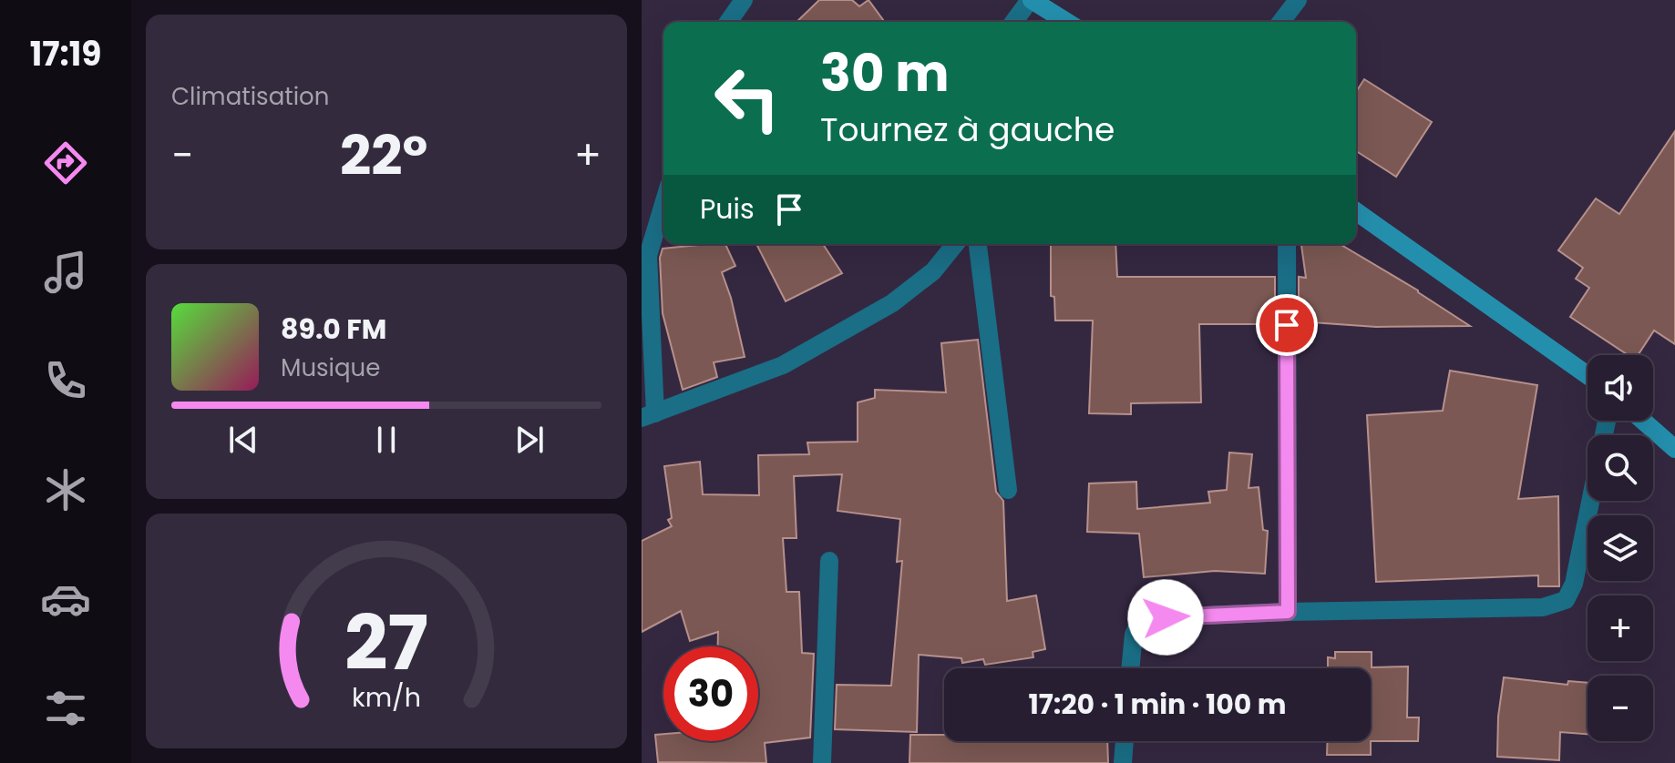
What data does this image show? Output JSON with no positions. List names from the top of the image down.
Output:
{
  "page": {
    "tabs": "17:19",
    "tile": "Climatisation",
    "turn": ["30 m", "Tournez à gauche"],
    "heat": ["−", "22°", "+"],
    "then": "Puis",
    "song": ["89.0 FM", "Musique"],
    "map_buttons": ["+", "−"],
    "limit": "30",
    "trip": "17:20 · 1 min · 100 m",
    "gauge": ["27", "km/h"]
  }
}
